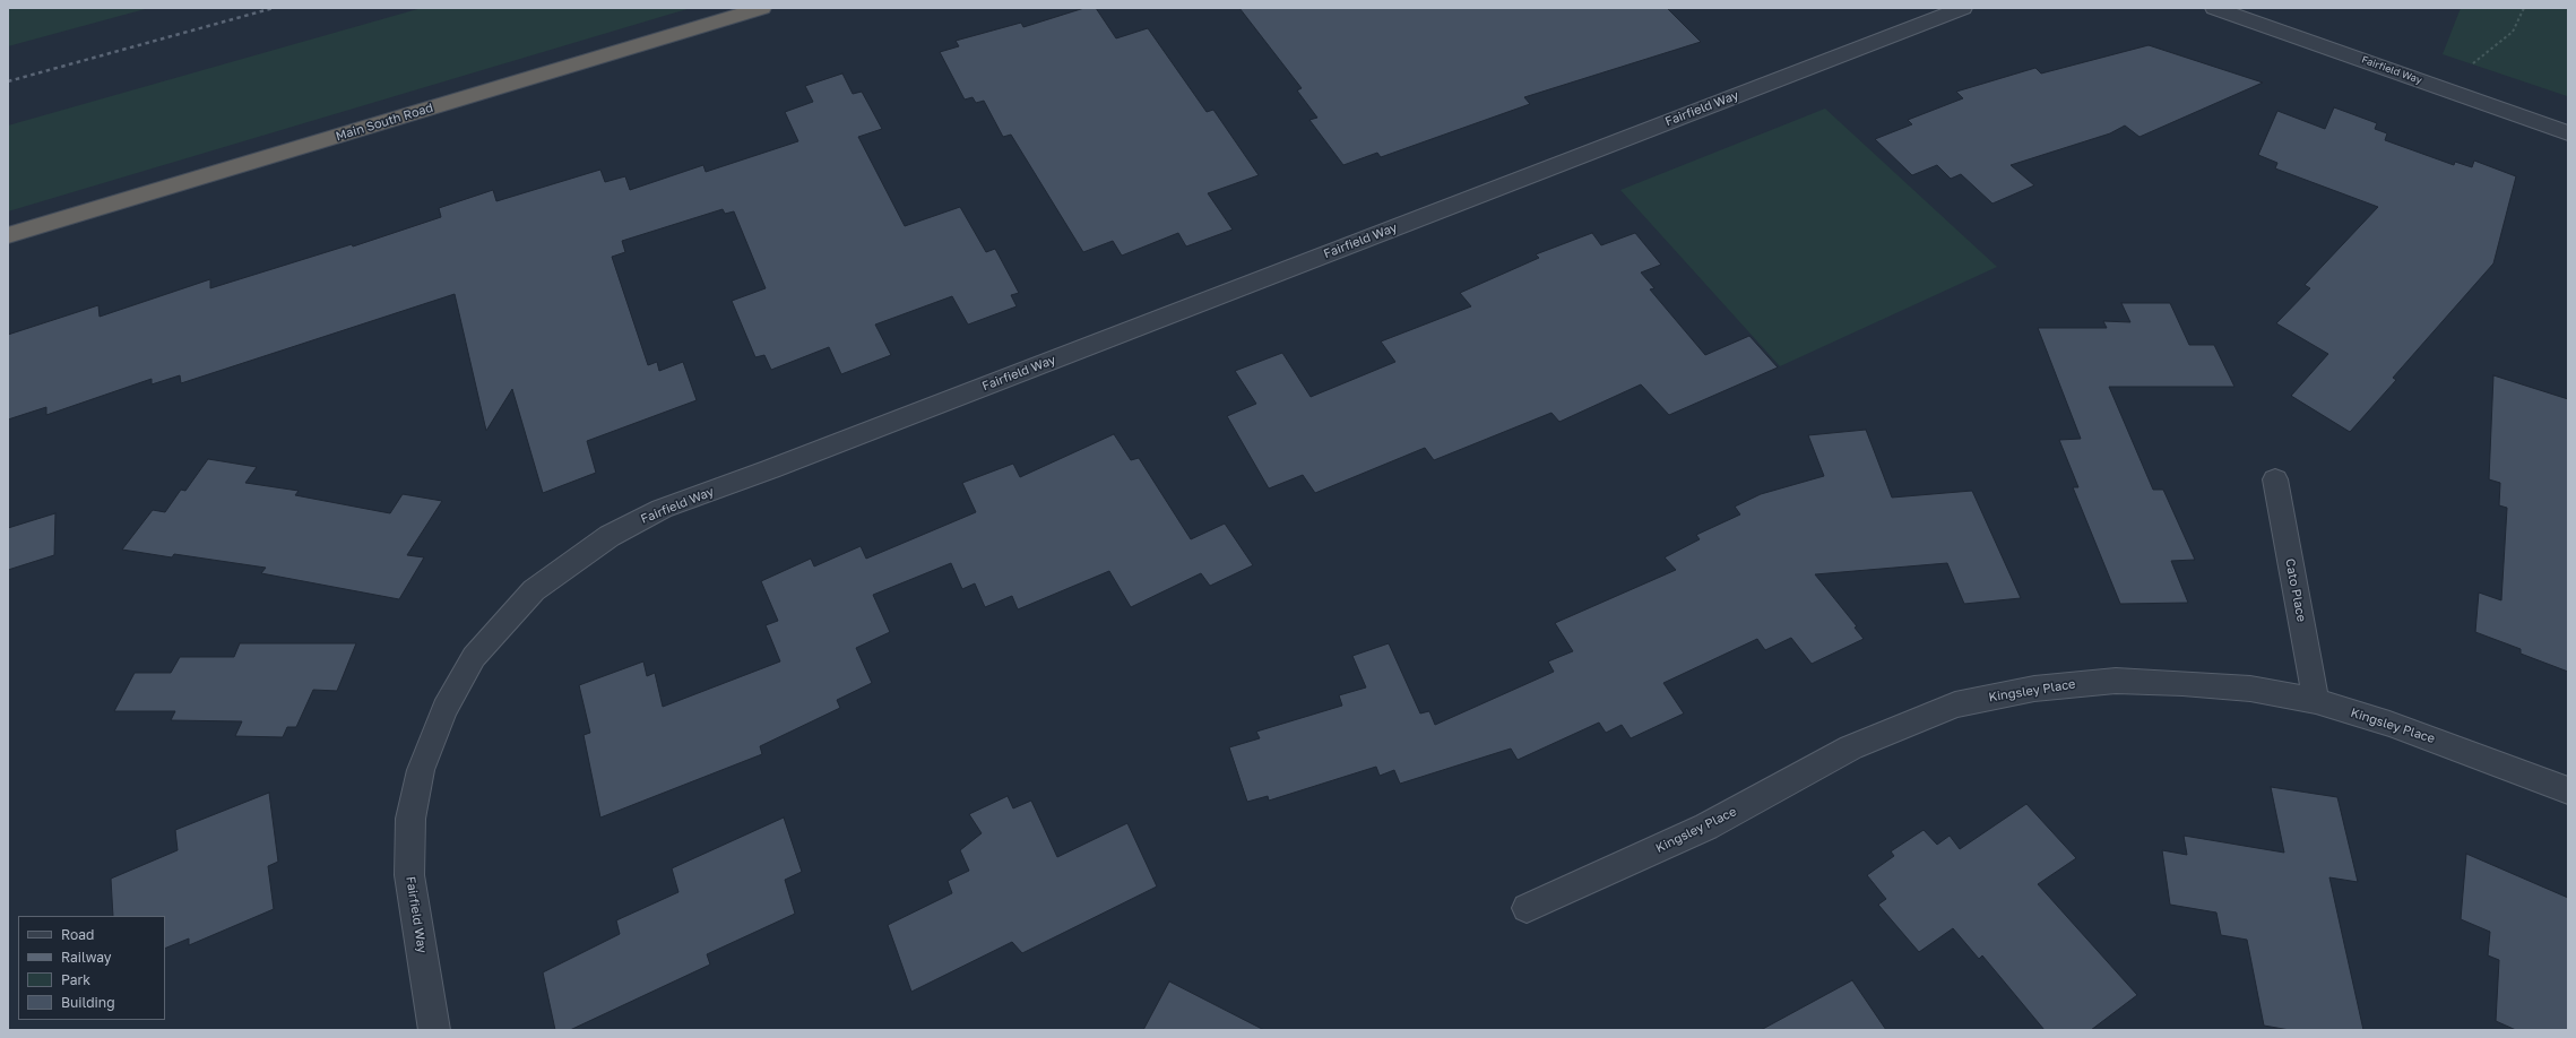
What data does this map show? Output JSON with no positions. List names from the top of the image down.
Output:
{
  "streets": {
    "highway": ["Main South Road"],
    "street": ["Fairfield Way", "Cato Place", "Kingsley Place"]
  },
  "crossings": [
    ["Cato Place", "Kingsley Place"]
  ],
  "legend": [
    "Road",
    "Railway",
    "Park",
    "Building"
  ]
}
